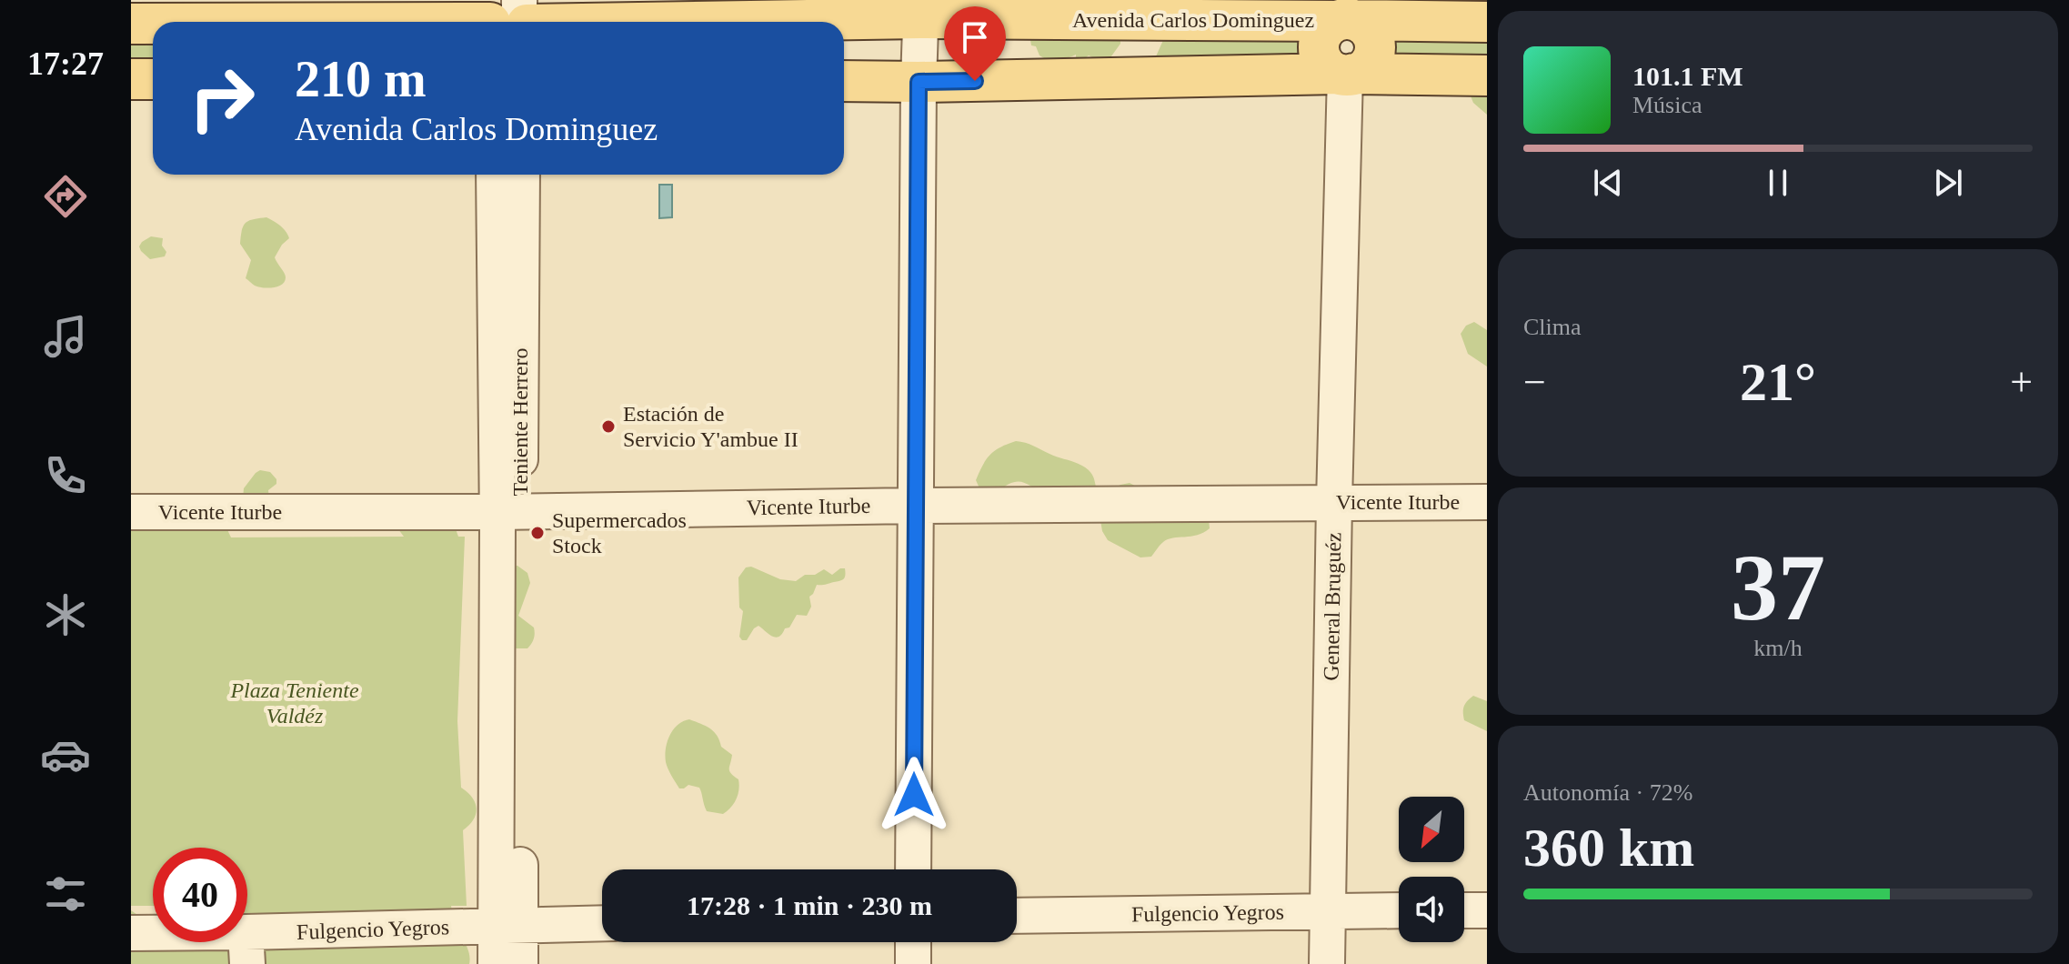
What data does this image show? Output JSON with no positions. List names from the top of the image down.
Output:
{
  "streets": {
    "main road": ["Avenida Carlos Dominguez"],
    "street": [
      "Teniente Herrero",
      "Vicente Iturbe",
      "General Bruguéz",
      "Fulgencio Yegros"
    ]
  },
  "crossings": [
    ["Teniente Herrero", "Vicente Iturbe"],
    ["Teniente Herrero", "Fulgencio Yegros"],
    ["Vicente Iturbe", "General Bruguéz"],
    ["General Bruguéz", "Fulgencio Yegros"]
  ],
  "parks": ["Plaza Teniente Valdéz"],
  "places": ["Estación de Servicio Y'ambue II", "Supermercados Stock"],
  "north": "bottom left",
  "page": {
    "tabs": "17:27",
    "turn": ["210 m", "Avenida Carlos Dominguez"],
    "song": ["101.1 FM", "Música"],
    "tile": [
      "Clima",
      ["37", "km/h"],
      ["Autonomía · 72%", "360 km"]
    ],
    "heat": ["−", "21°", "+"],
    "limit": "40",
    "trip": "17:28 · 1 min · 230 m"
  }
}
